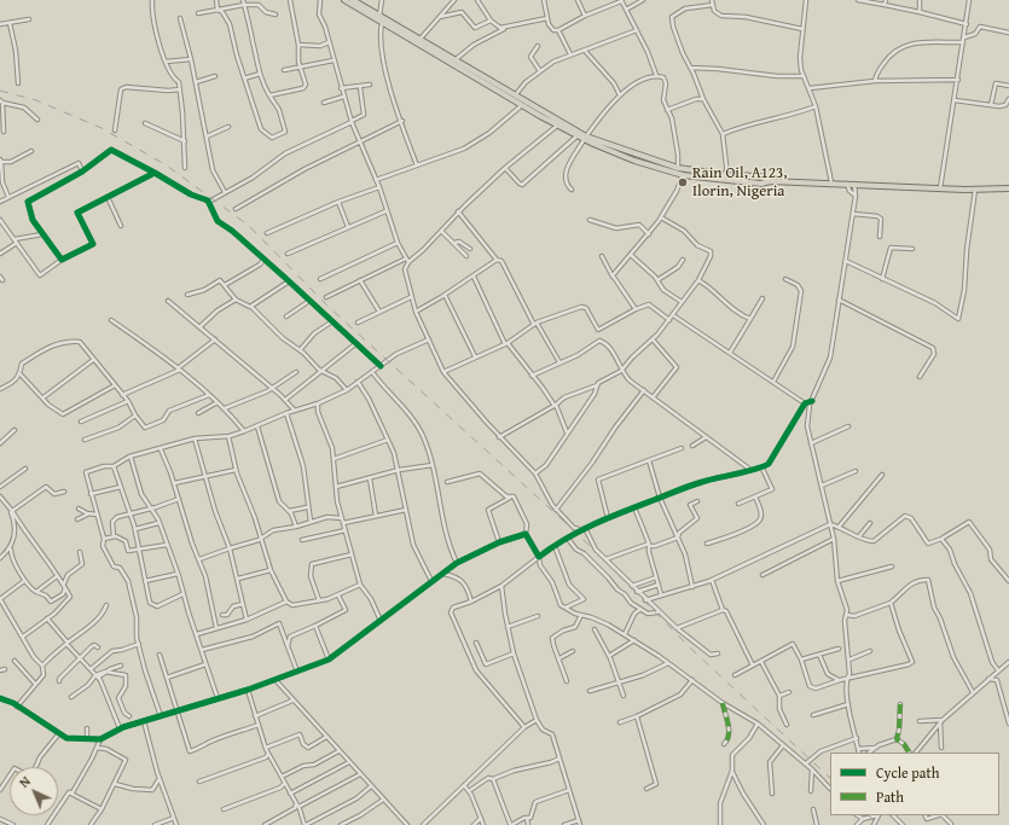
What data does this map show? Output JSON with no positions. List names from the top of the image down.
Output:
{
  "places": ["Rain Oil, A123, Ilorin, Nigeria"],
  "legend": ["Cycle path", "Path"],
  "north": "top left"
}
